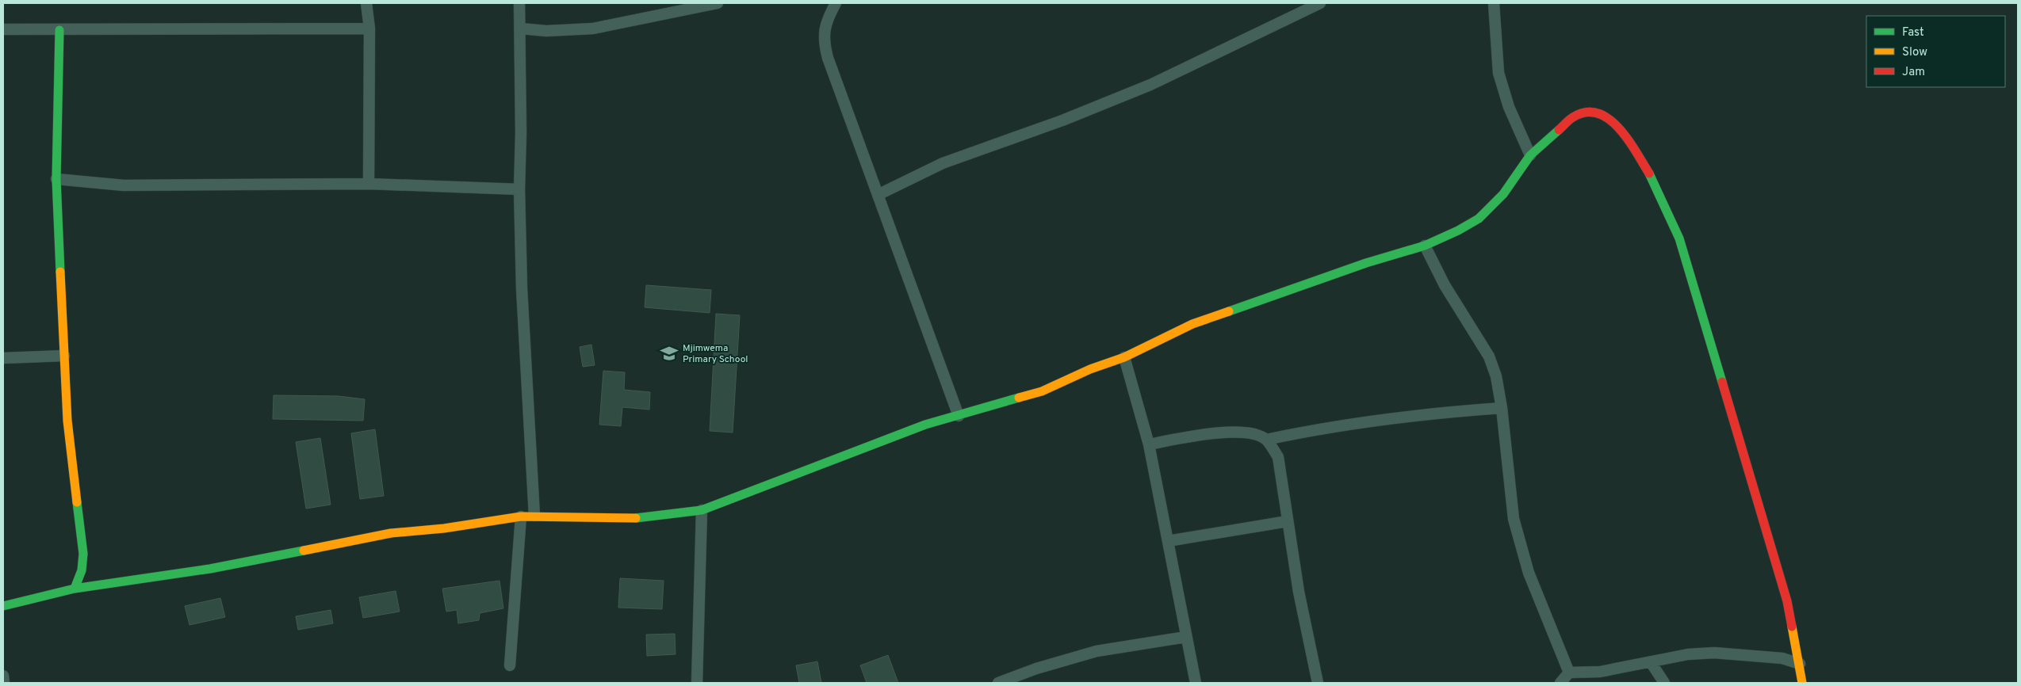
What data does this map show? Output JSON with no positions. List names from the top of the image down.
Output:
{
  "places": {
    "school or university": ["Mjimwema Primary School"]
  },
  "legend": ["Fast", "Slow", "Jam"]
}
